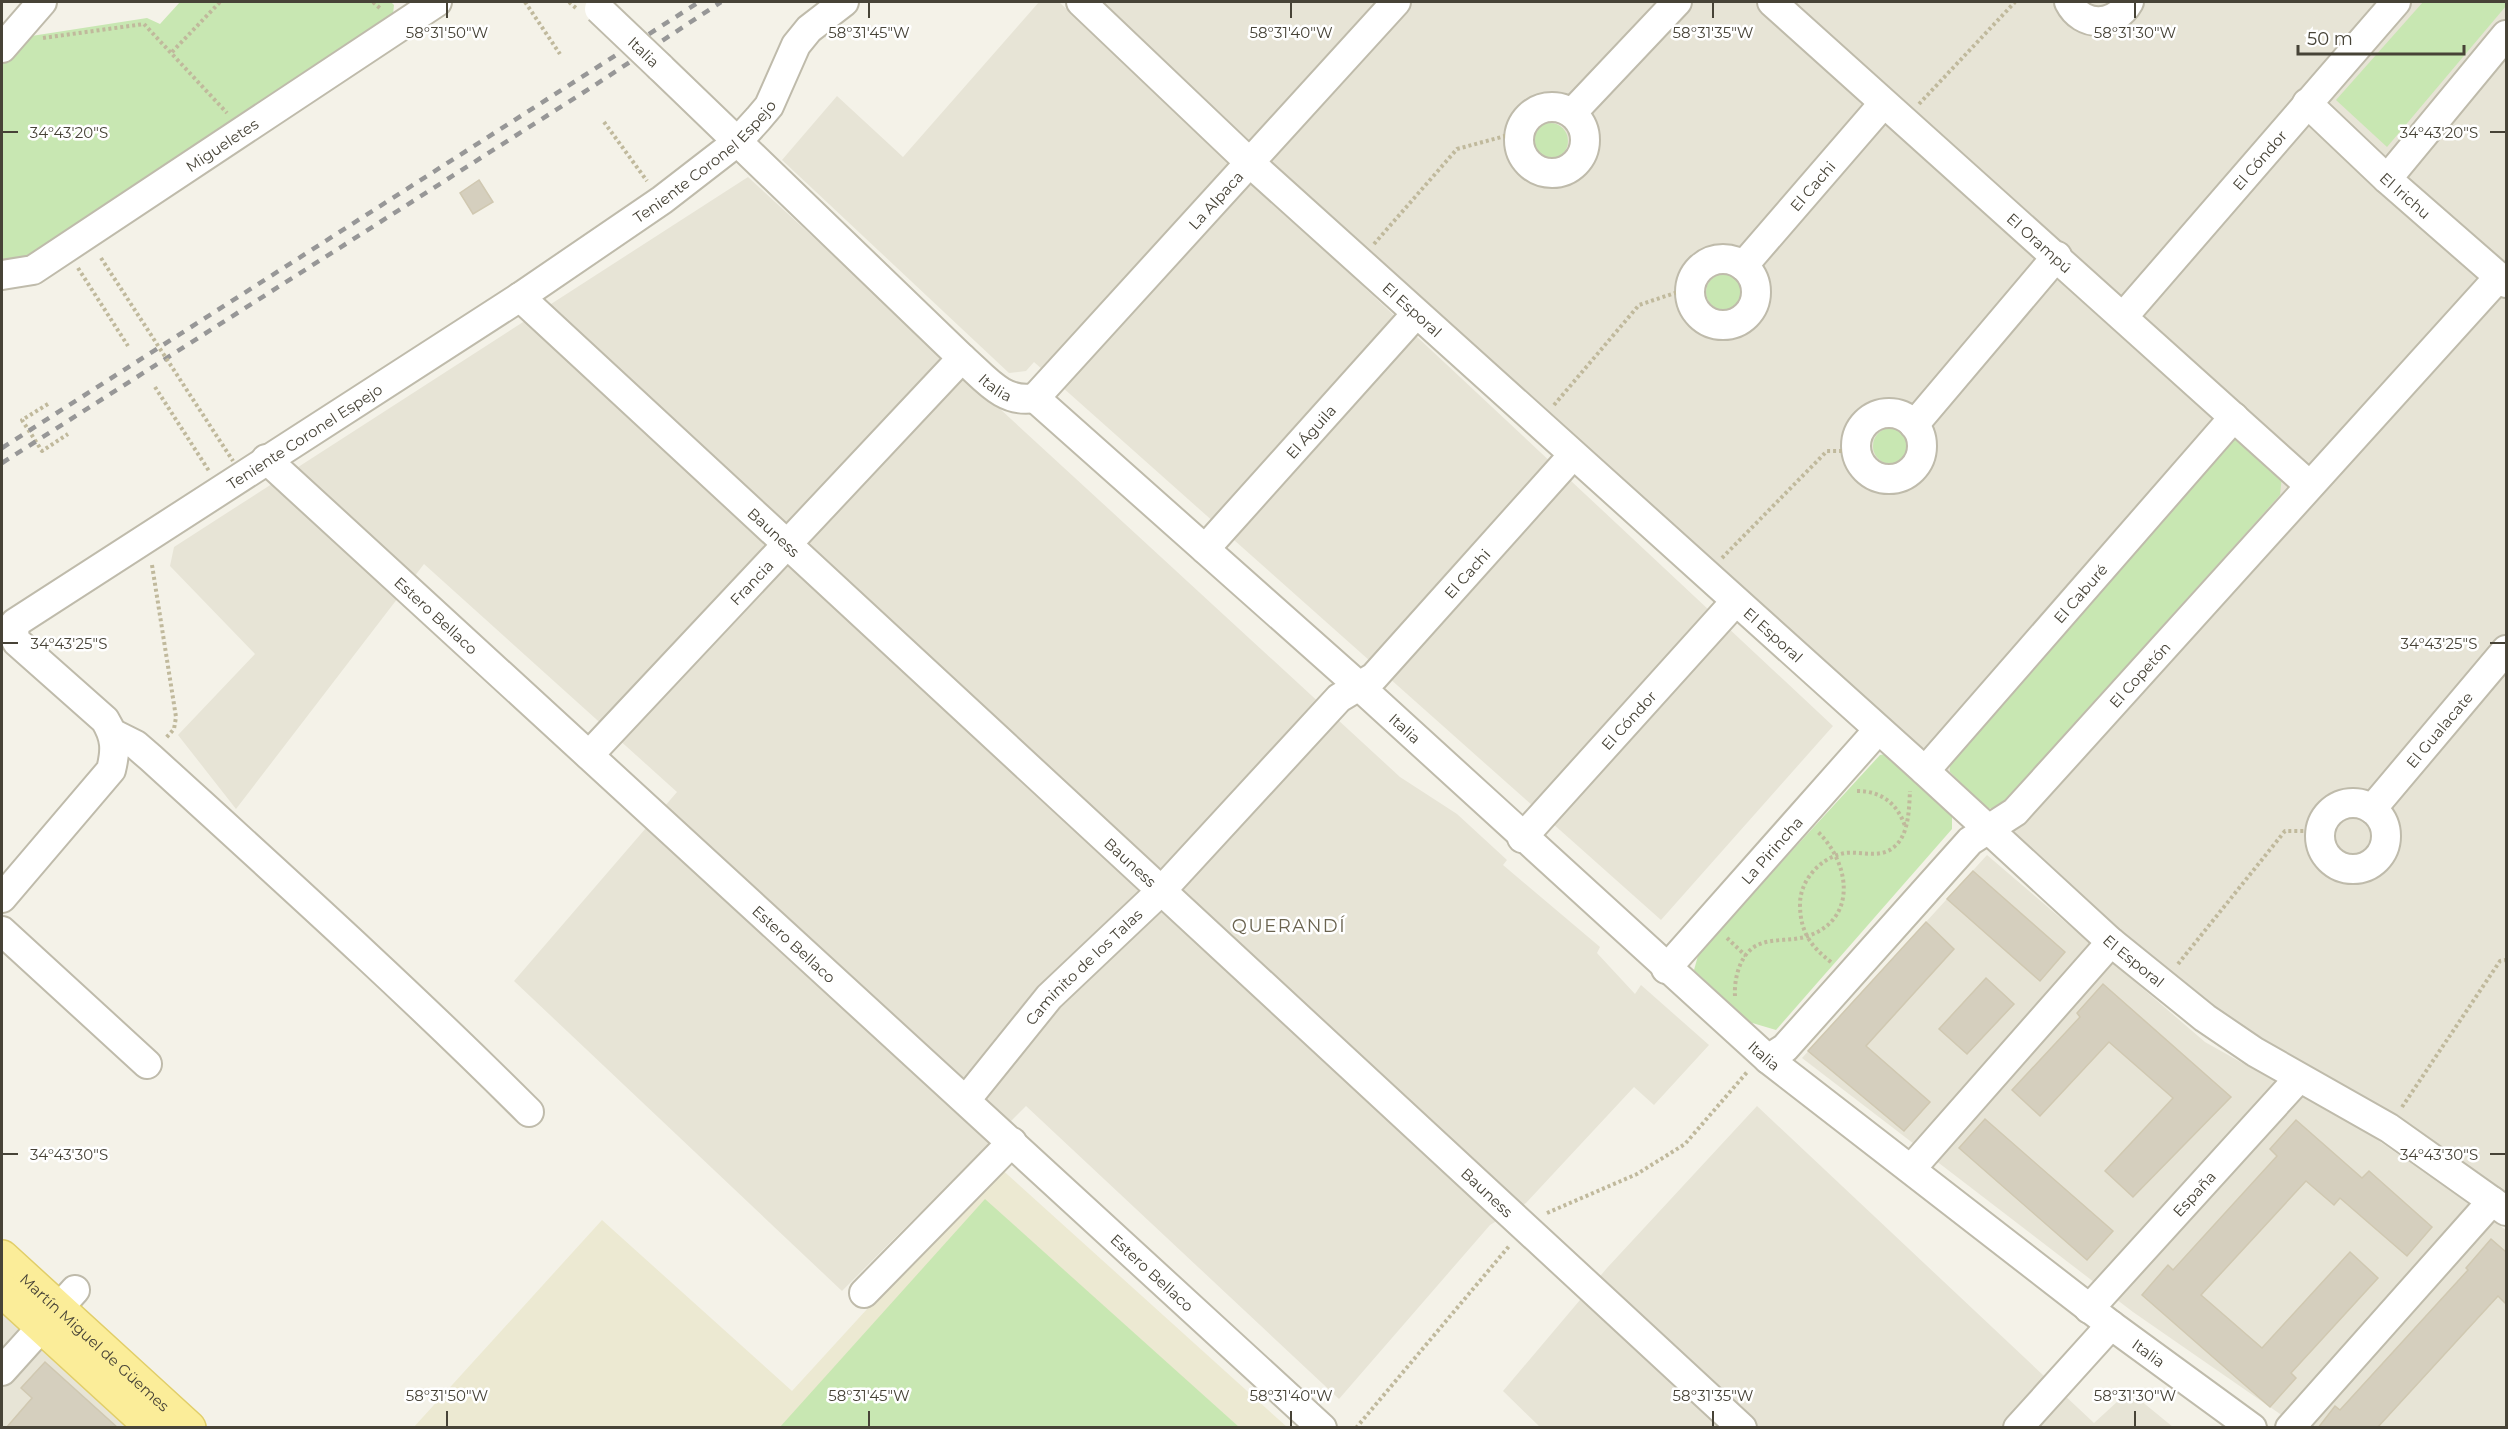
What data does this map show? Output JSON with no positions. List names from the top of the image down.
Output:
{
  "streets": {
    "main road": ["Martín Miguel de Güemes"],
    "street": [
      "Italia",
      "Migueletes",
      "Teniente Coronel Espejo",
      "El Cóndor",
      "El Cachi",
      "El Irichu",
      "La Alpaca",
      "El Orampú",
      "El Esporal",
      "El Águila",
      "Bauness",
      "Francia",
      "El Caburé",
      "Estero Bellaco",
      "El Copetón",
      "El Gualacate",
      "La Pirincha",
      "Caminito de los Talas",
      "España"
    ]
  },
  "crossings": [
    ["Italia", "Teniente Coronel Espejo"],
    ["Italia", "El Cóndor"],
    ["Italia", "El Cachi"],
    ["Italia", "La Alpaca"],
    ["Italia", "El Águila"],
    ["Italia", "Francia"],
    ["Italia", "El Copetón"],
    ["Italia", "La Pirincha"],
    ["Italia", "Caminito de los Talas"],
    ["Italia", "España"],
    ["Teniente Coronel Espejo", "Bauness"],
    ["Teniente Coronel Espejo", "Estero Bellaco"],
    ["El Cóndor", "El Irichu"],
    ["El Cóndor", "El Orampú"],
    ["El Cóndor", "El Esporal"],
    ["El Cachi", "El Orampú"],
    ["El Cachi", "El Esporal"],
    ["El Cachi", "Caminito de los Talas"],
    ["El Irichu", "El Copetón"],
    ["La Alpaca", "El Esporal"],
    ["El Orampú", "El Caburé"],
    ["El Orampú", "El Copetón"],
    ["El Esporal", "El Águila"],
    ["El Esporal", "El Caburé"],
    ["El Esporal", "El Copetón"],
    ["El Esporal", "La Pirincha"],
    ["El Esporal", "España"],
    ["Bauness", "Francia"],
    ["Bauness", "Caminito de los Talas"],
    ["Francia", "Estero Bellaco"],
    ["Estero Bellaco", "Caminito de los Talas"]
  ],
  "districts": ["QUERANDÍ"],
  "scale_bar": "50 m",
  "coordinates": [
    "58°31'50\"W",
    "58°31'45\"W",
    "58°31'40\"W",
    "58°31'35\"W",
    "58°31'30\"W",
    "34°43'20\"S",
    "34°43'25\"S",
    "34°43'30\"S"
  ]
}
